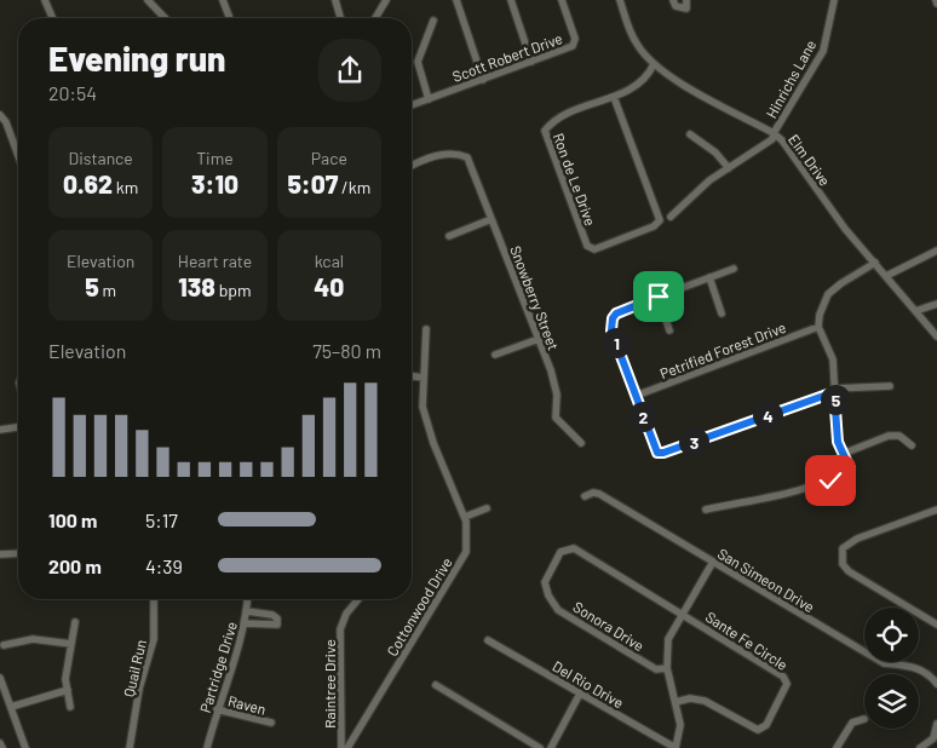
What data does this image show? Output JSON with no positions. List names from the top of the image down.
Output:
{
  "streets": {
    "street": [
      "Scott Robert Drive",
      "Hinrichs Lane",
      "Elm Drive",
      "Ron de Le Drive",
      "Snowberry Street",
      "Petrified Forest Drive",
      "San Simeon Drive",
      "Cottonwood Drive",
      "Sonora Drive",
      "Sante Fe Circle",
      "Partridge Drive",
      "Quail Run",
      "Raintree Drive",
      "Del Rio Drive",
      "Raven"
    ]
  },
  "crossings": [
    ["Hinrichs Lane", "Elm Drive"],
    ["Elm Drive", "Ron de Le Drive"],
    ["Sonora Drive", "Sante Fe Circle"],
    ["Partridge Drive", "Raven"]
  ],
  "page": {
    "heading": ["Evening run", "20:54"],
    "stats": [
      ["Distance", "0.62 km"],
      ["Time", "3:10"],
      ["Pace", "5:07 /km"],
      ["Elevation", "5 m"],
      ["Heart rate", "138 bpm"],
      ["kcal", "40"]
    ],
    "chart": ["Elevation", "75–80 m"],
    "pins": [
      "1",
      "5",
      "4",
      "2",
      "3"
    ],
    "list": [
      {
        "name": "100 m",
        "note": "5:17"
      },
      {
        "name": "200 m",
        "note": "4:39"
      }
    ]
  }
}
